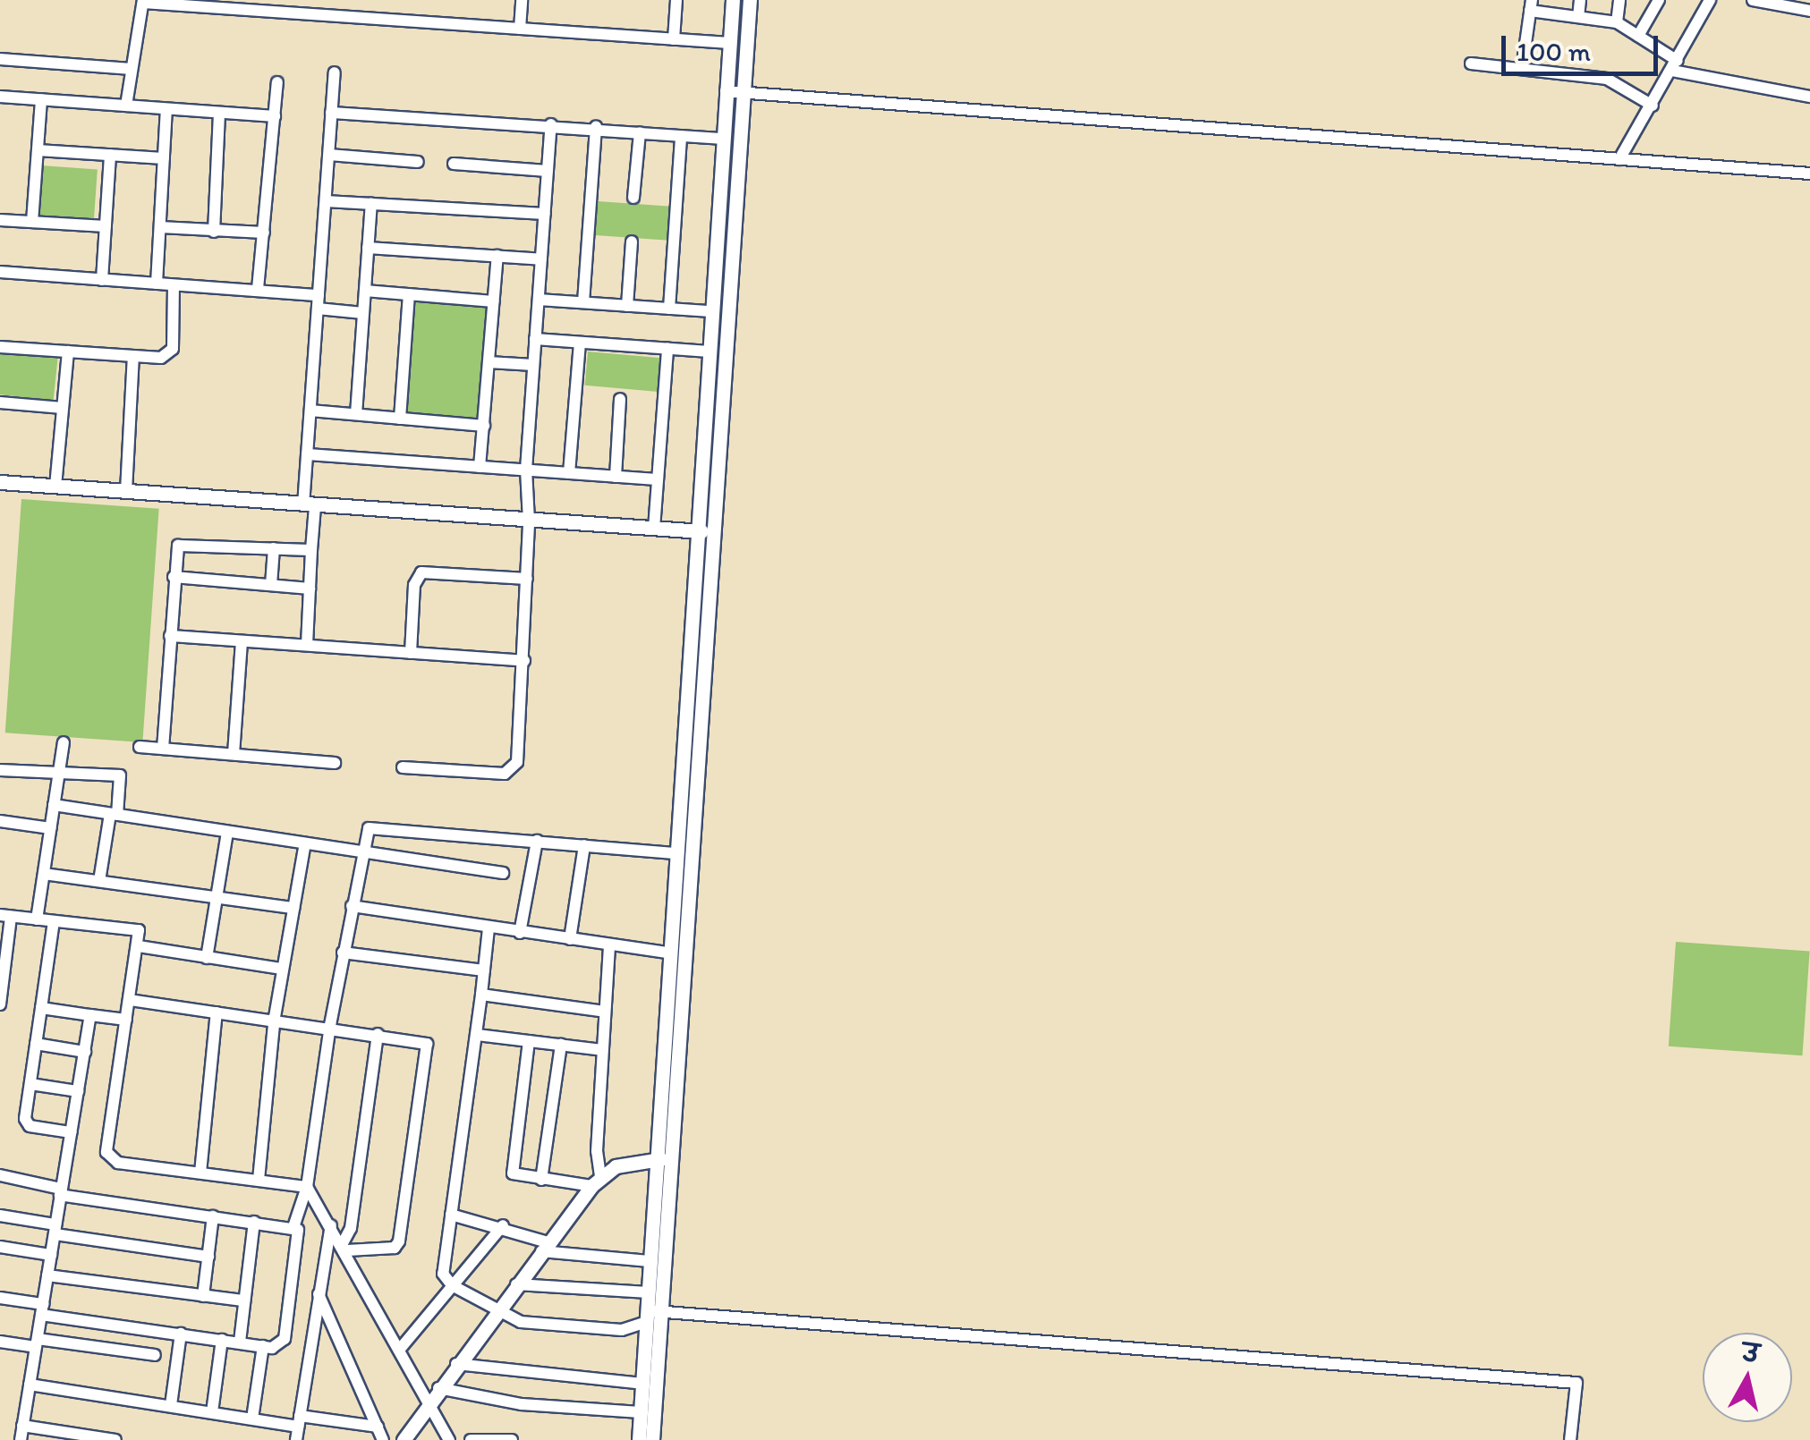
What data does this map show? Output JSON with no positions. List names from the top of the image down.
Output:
{
  "scale_bar": "100 m",
  "north": "top"
}
